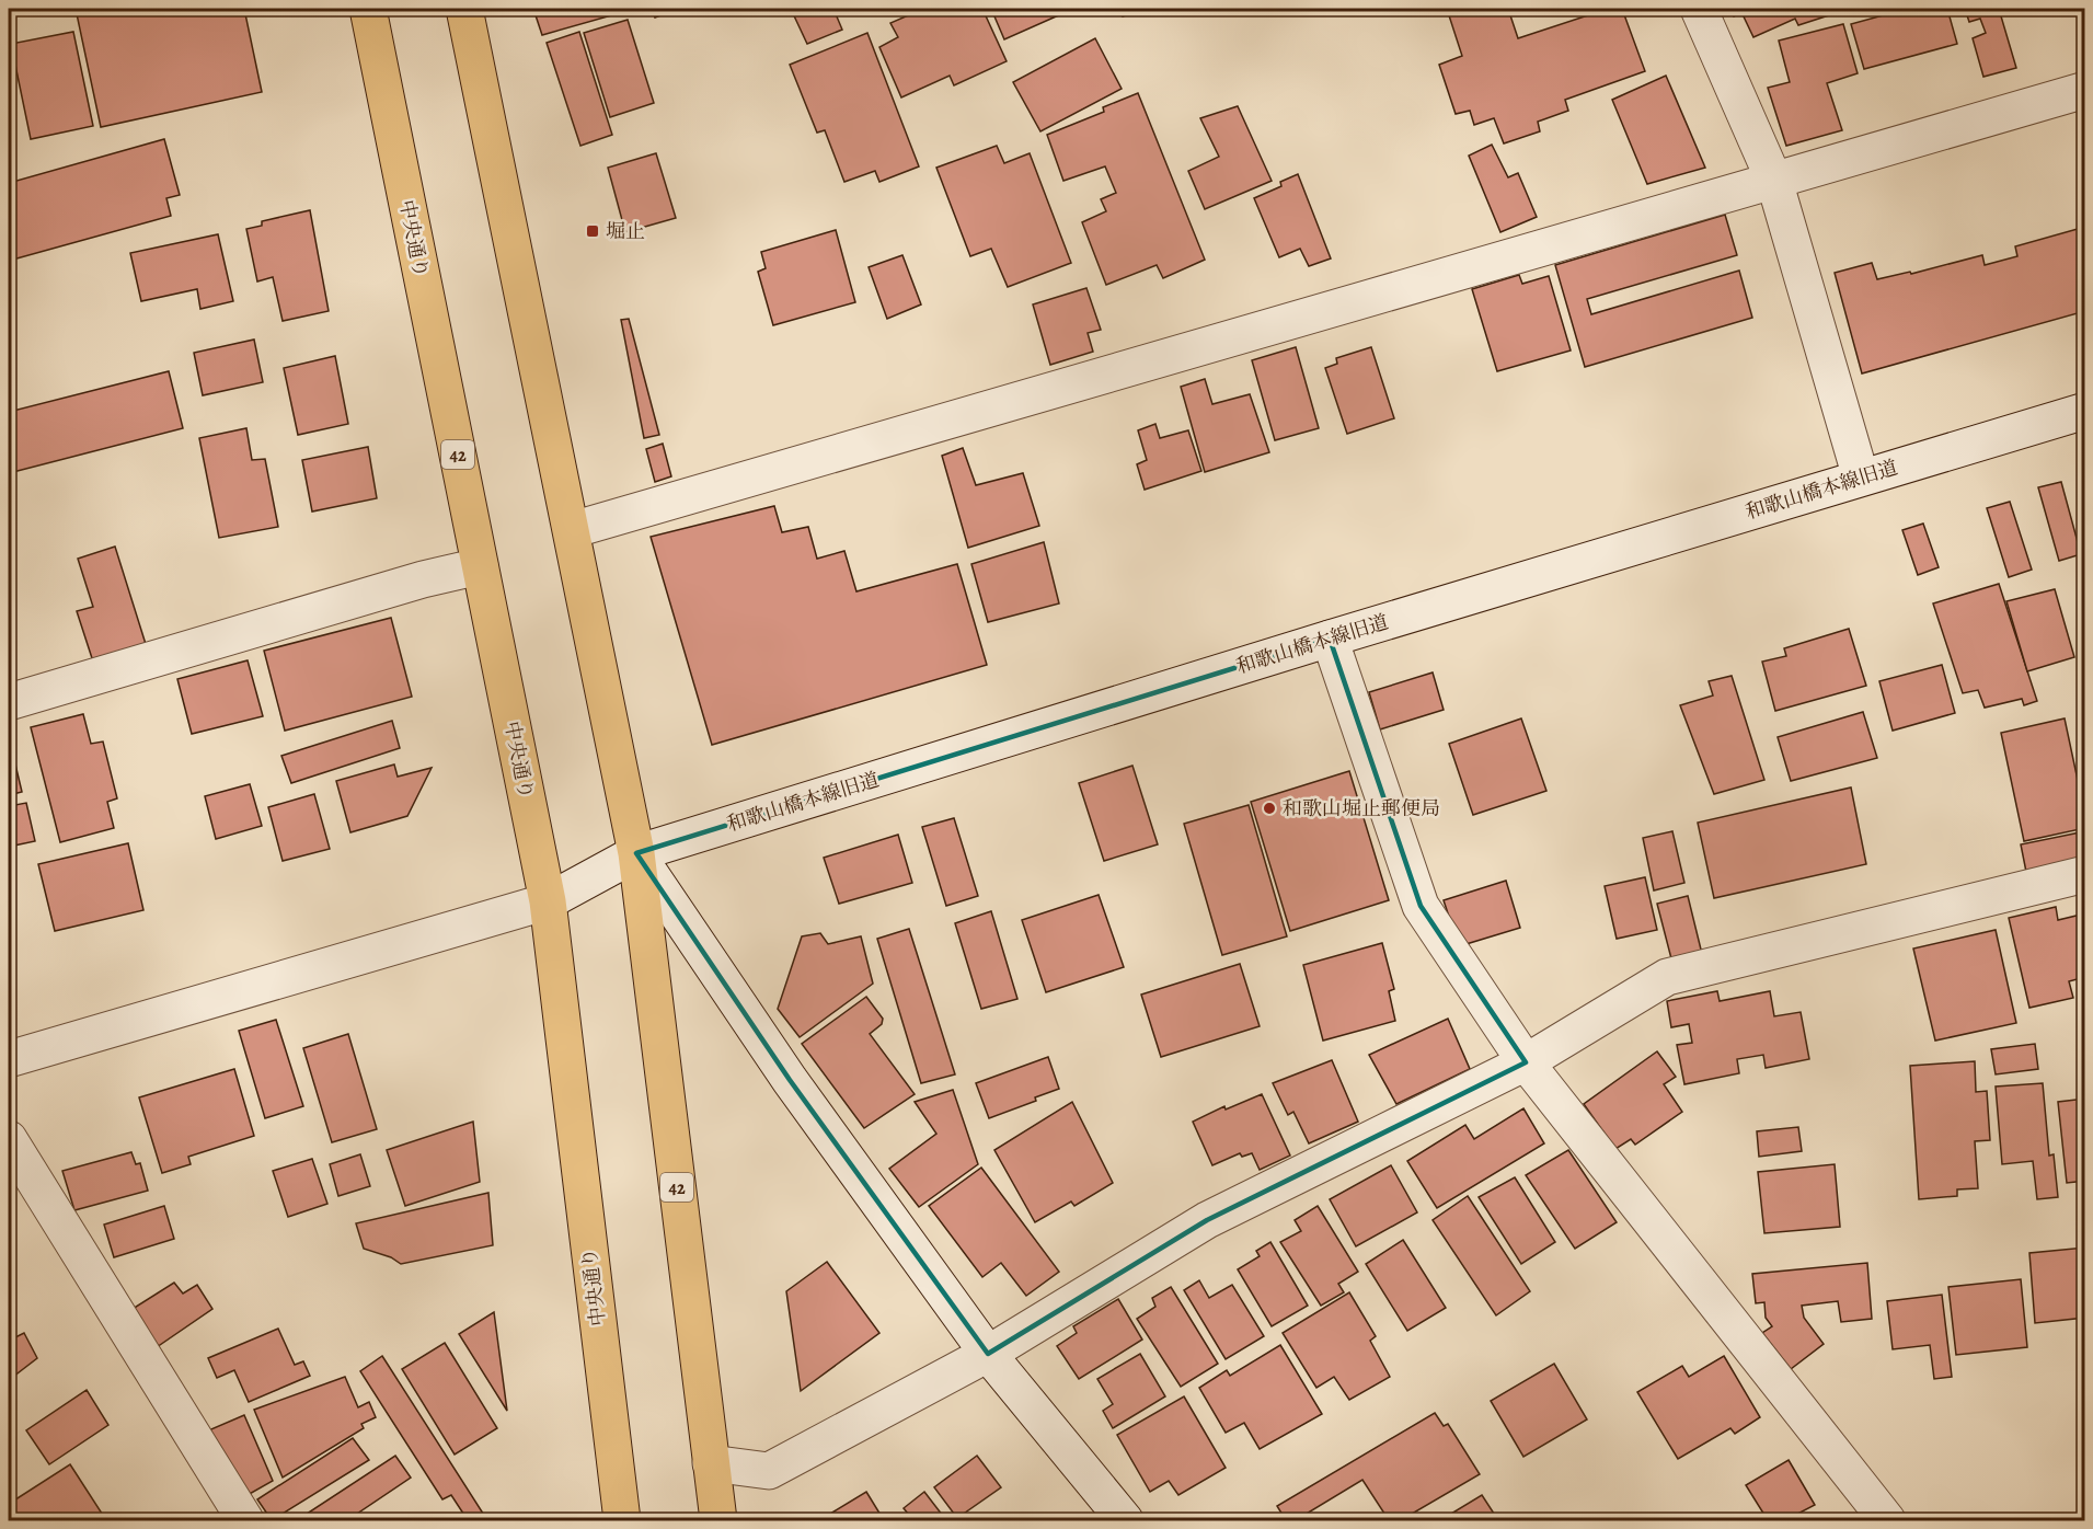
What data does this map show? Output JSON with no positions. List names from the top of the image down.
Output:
{
  "streets": {
    "highway": ["中央通り", "42"],
    "street": ["和歌山橋本線旧道"]
  },
  "crossings": [
    ["中央通り", "和歌山橋本線旧道"],
    ["42", "和歌山橋本線旧道"]
  ],
  "places": {
    "transit": ["堀止"],
    "other": ["和歌山堀止郵便局"]
  }
}
